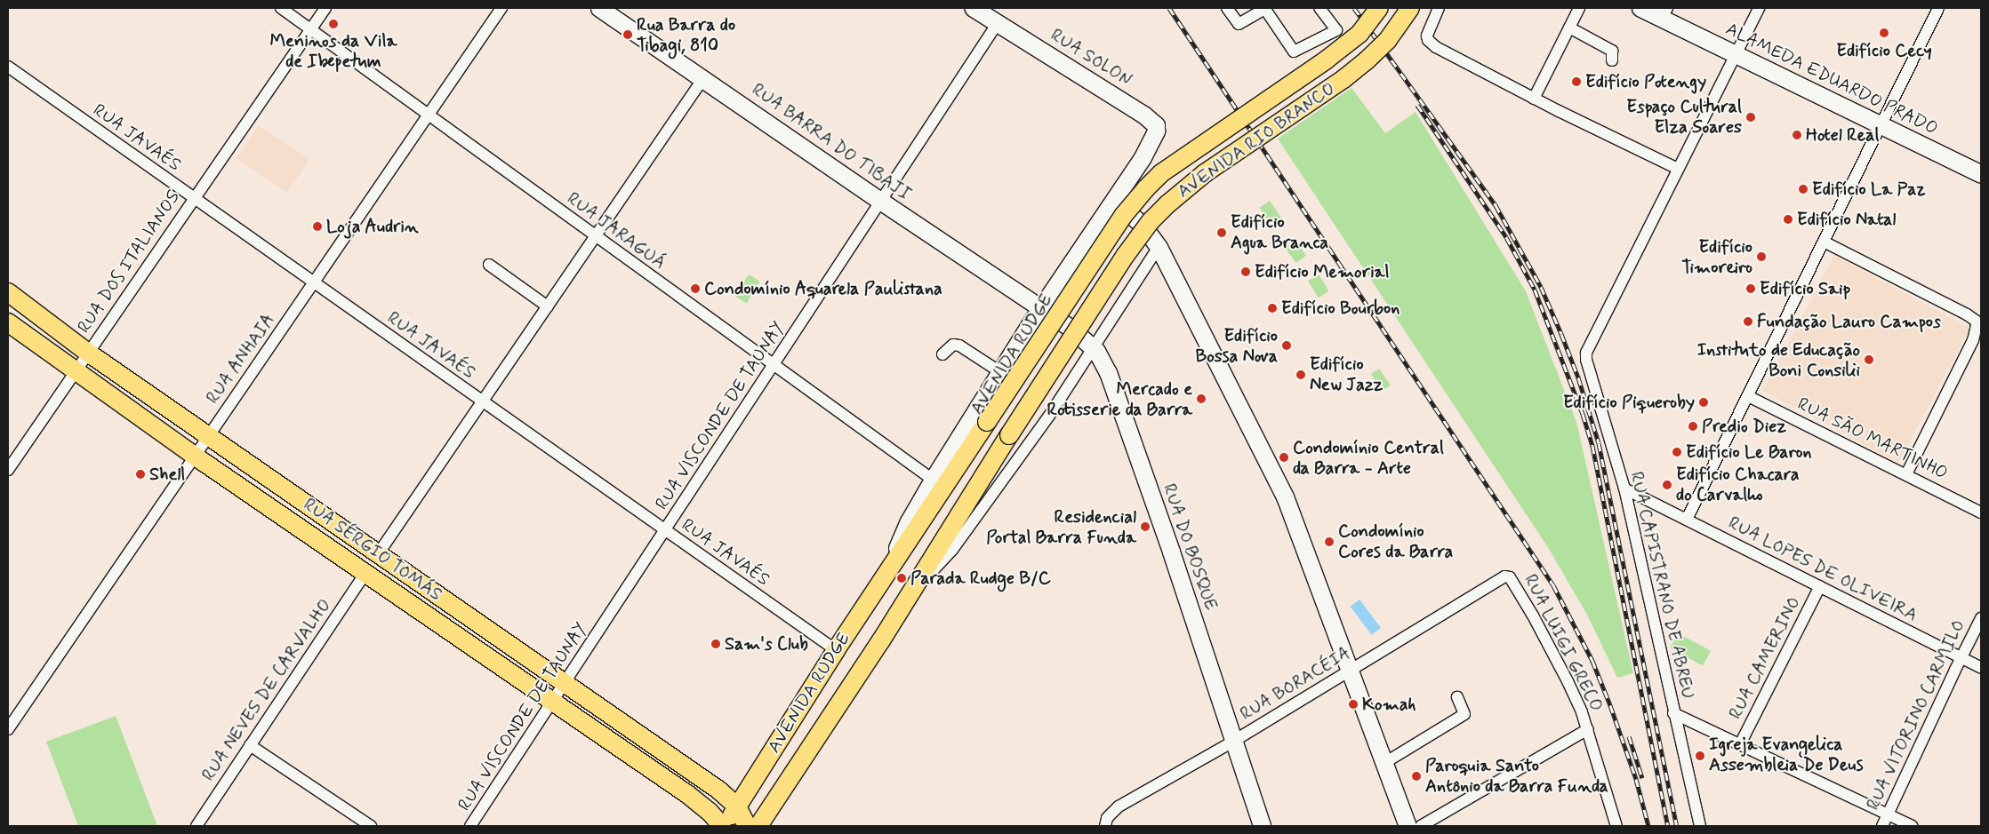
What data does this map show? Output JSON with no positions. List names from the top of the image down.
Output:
{
  "streets": {
    "main road": ["AVENIDA RIO BRANCO", "AVENIDA RUDGE", "RUA SÉRGIO TOMÁS"],
    "street": [
      "RUA SOLON",
      "ALAMEDA EDUARDO PRADO",
      "RUA JAVAÉS",
      "RUA BARRA DO TIBAJI",
      "RUA JARAGUÁ",
      "RUA DOS ITALIANOS",
      "RUA ANHAIA",
      "RUA VISCONDE DE TAUNAY",
      "RUA SÃO MARTINHO",
      "RUA DO BOSQUE",
      "RUA LOPES DE OLIVEIRA",
      "RUA CAPISTRANO DE ABREU",
      "RUA LUIGI GRECO",
      "RUA CAMERINO",
      "RUA BORACÉIA",
      "RUA NEVES DE CARVALHO",
      "RUA VITORINO CARMILO"
    ]
  },
  "crossings": [
    ["RUA SOLON", "AVENIDA RUDGE"],
    ["RUA SOLON", "RUA VISCONDE DE TAUNAY"],
    ["RUA JAVAÉS", "RUA DOS ITALIANOS"],
    ["RUA JAVAÉS", "AVENIDA RUDGE"],
    ["RUA JAVAÉS", "RUA ANHAIA"],
    ["RUA JAVAÉS", "RUA VISCONDE DE TAUNAY"],
    ["AVENIDA RIO BRANCO", "AVENIDA RUDGE"],
    ["RUA BARRA DO TIBAJI", "AVENIDA RUDGE"],
    ["RUA BARRA DO TIBAJI", "RUA VISCONDE DE TAUNAY"],
    ["RUA BARRA DO TIBAJI", "RUA DO BOSQUE"],
    ["RUA JARAGUÁ", "RUA DOS ITALIANOS"],
    ["RUA JARAGUÁ", "AVENIDA RUDGE"],
    ["RUA JARAGUÁ", "RUA ANHAIA"],
    ["RUA JARAGUÁ", "RUA VISCONDE DE TAUNAY"],
    ["RUA DOS ITALIANOS", "RUA SÉRGIO TOMÁS"],
    ["AVENIDA RUDGE", "RUA DO BOSQUE"],
    ["AVENIDA RUDGE", "RUA SÉRGIO TOMÁS"],
    ["RUA ANHAIA", "RUA SÉRGIO TOMÁS"],
    ["RUA VISCONDE DE TAUNAY", "RUA SÉRGIO TOMÁS"],
    ["RUA DO BOSQUE", "RUA BORACÉIA"],
    ["RUA SÉRGIO TOMÁS", "RUA NEVES DE CARVALHO"],
    ["RUA LOPES DE OLIVEIRA", "RUA CAPISTRANO DE ABREU"],
    ["RUA LOPES DE OLIVEIRA", "RUA CAMERINO"],
    ["RUA LOPES DE OLIVEIRA", "RUA VITORINO CARMILO"],
    ["RUA LUIGI GRECO", "RUA BORACÉIA"]
  ],
  "places": [
    "Meninos da Vila de Ibepetum",
    "Edifício Cecy",
    "Rua Barra do Tibagi, 810",
    "Edifício Potengy",
    "Espaço Cultural Elza Soares",
    "Hotel Real",
    "Edifício La Paz",
    "Edifício Natal",
    "Loja Audrin",
    "Edifício Agua Branca",
    "Edifício Timoreiro",
    "Edifício Memorial",
    "Condomínio Aquarela Paulistana",
    "Edifício Saip",
    "Edifício Bourbon",
    "Fundação Lauro Campos",
    "Edifício Bossa Nova",
    "Instituto de Educação Boni Consilii",
    "Edifício New Jazz",
    "Mercado e Rotisserie da Barra",
    "Edifício Piqueroby",
    "Predio Diez",
    "Edifício Le Baron",
    "Condomínio Central da Barra - Arte",
    "Shell",
    "Edifício Chacara do Carvalho",
    "Residencial Portal Barra Funda",
    "Condomínio Cores da Barra",
    "Parada Rudge B/C",
    "Sam's Club",
    "Komah",
    "Igreja Evangelica Assembleia De Deus",
    "Paroquia Santo Antônio da Barra Funda"
  ]
}
